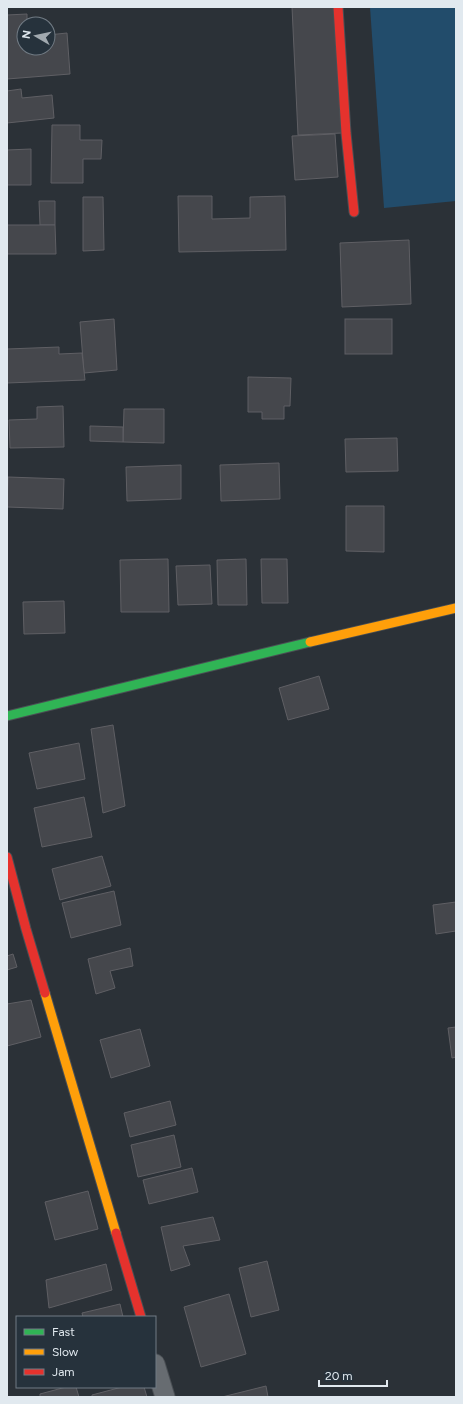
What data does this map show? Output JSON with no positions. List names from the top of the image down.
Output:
{
  "legend": ["Fast", "Slow", "Jam"],
  "scale_bar": "20 m",
  "north": "left"
}
